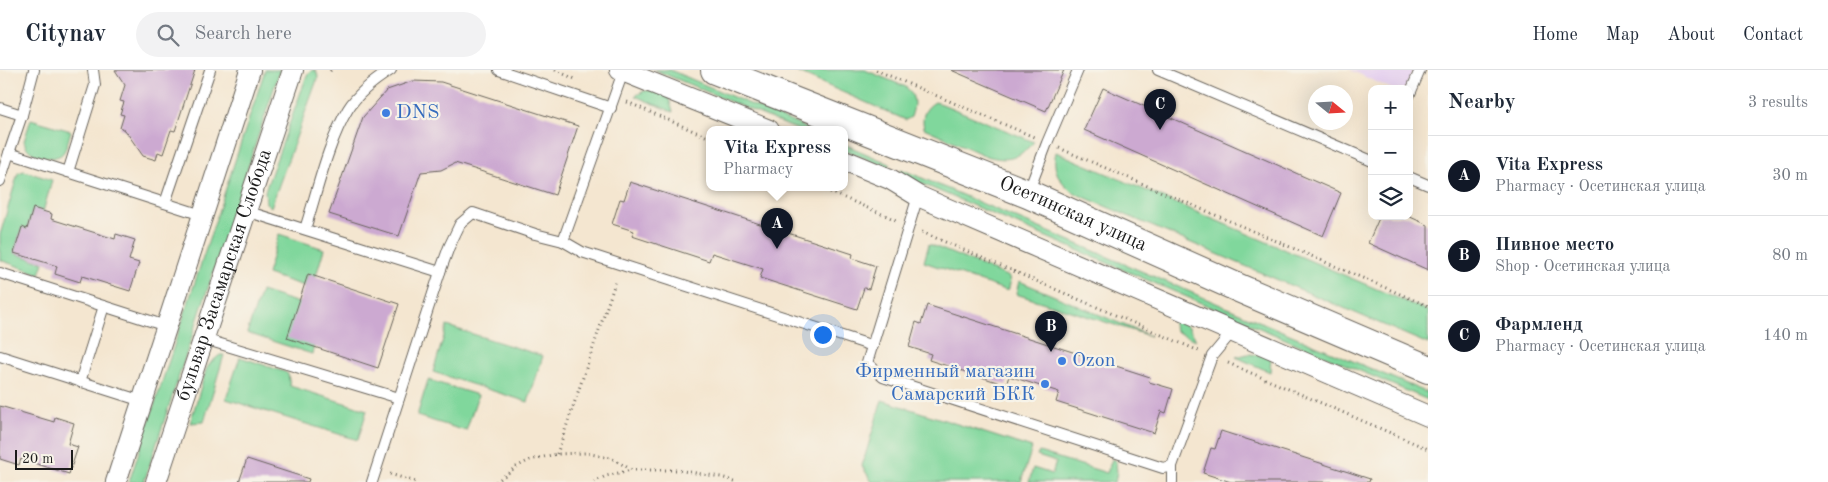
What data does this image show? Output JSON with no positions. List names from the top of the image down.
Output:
{
  "streets": {
    "street": ["Осетинская улица", "бульвар Засамарская Слобода"]
  },
  "places": ["DNS", "Ozon", "Фирменный магазин Самарский БКК"],
  "scale_bar": "20 m",
  "north": "right",
  "page": {
    "header": "Citynav",
    "search": "Search here",
    "nav": [
      "Home",
      "Map",
      "About",
      "Contact"
    ],
    "heading": ["Nearby", "3 results"],
    "map_buttons": ["+", "−"],
    "pins": ["C", "A", "B"],
    "popup": ["Vita Express", "Pharmacy"],
    "list": [
      {
        "mark": "A",
        "name": "Vita Express",
        "note": "Pharmacy · Осетинская улица",
        "value": "30 m"
      },
      {
        "mark": "B",
        "name": "Пивное место",
        "note": "Shop · Осетинская улица",
        "value": "80 m"
      },
      {
        "mark": "C",
        "name": "Фармленд",
        "note": "Pharmacy · Осетинская улица",
        "value": "140 m"
      }
    ],
    "scale": "20 m"
  }
}
